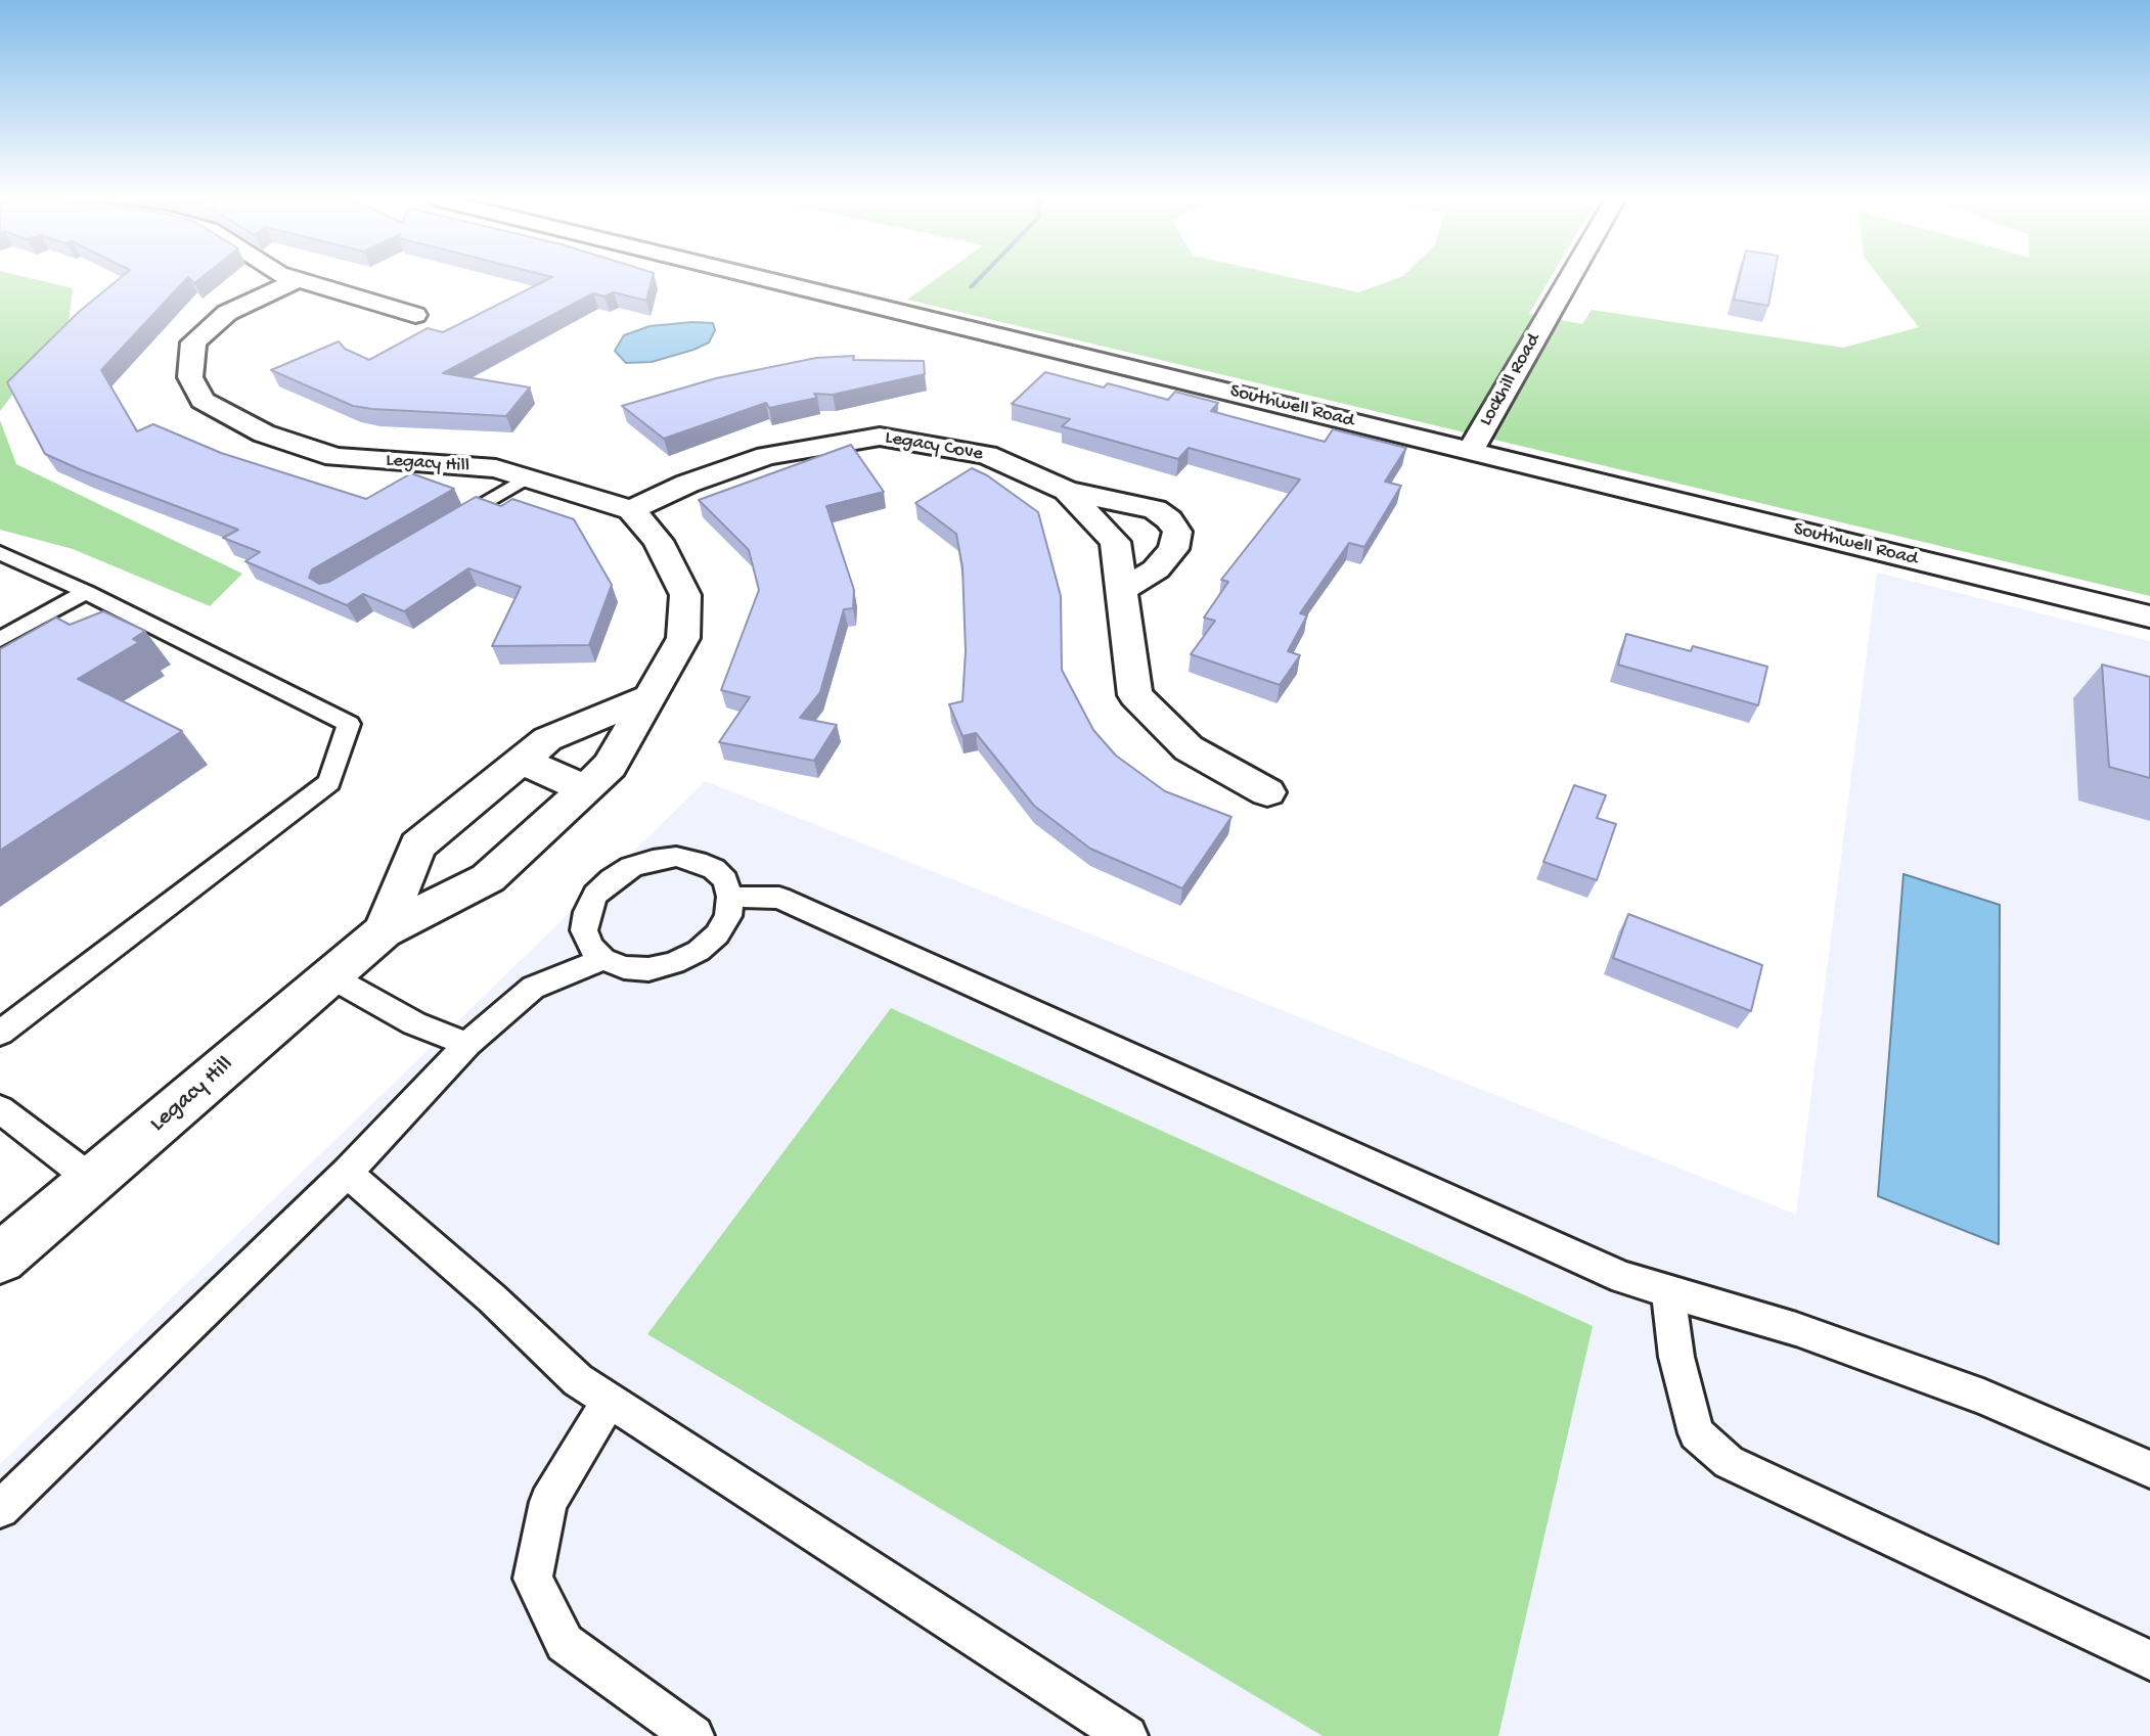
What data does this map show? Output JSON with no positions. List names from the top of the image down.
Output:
{
  "streets": {
    "street": [
      "Lockhill Road",
      "Southwell Road",
      "Legacy Cove",
      "Legacy Hill"
    ]
  },
  "crossings": [
    ["Lockhill Road", "Southwell Road"],
    ["Legacy Cove", "Legacy Hill"]
  ]
}
